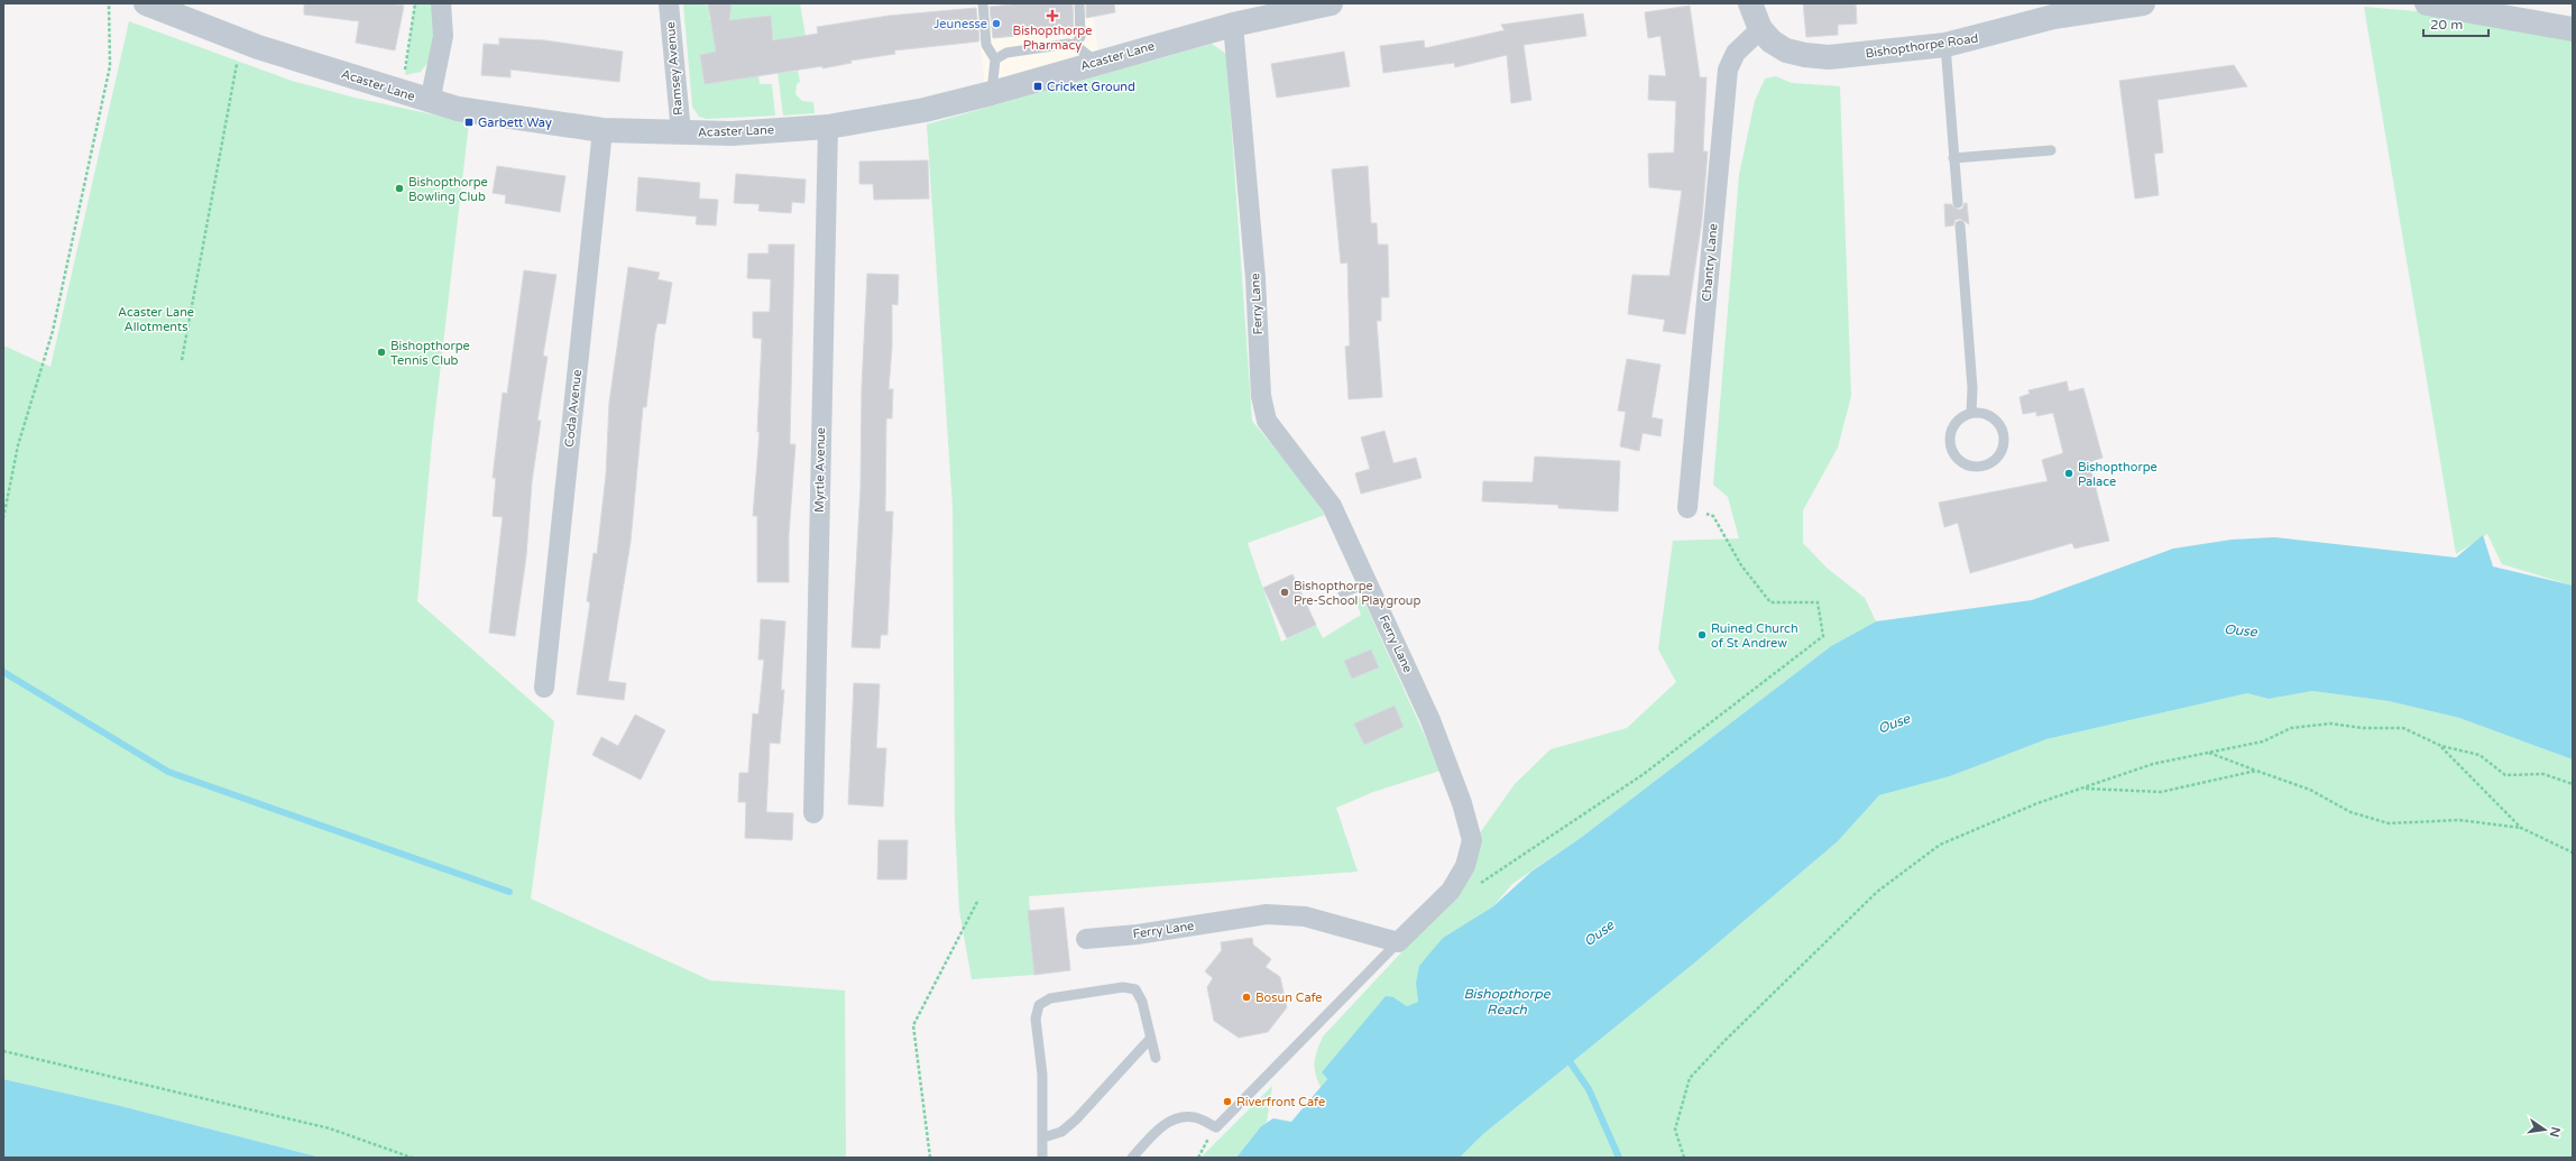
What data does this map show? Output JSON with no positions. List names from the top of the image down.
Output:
{
  "streets": {
    "street": [
      "Bishopthorpe Road",
      "Acaster Lane",
      "Ramsey Avenue",
      "Chantry Lane",
      "Ferry Lane",
      "Coda Avenue",
      "Myrtle Avenue"
    ]
  },
  "crossings": [
    ["Bishopthorpe Road", "Chantry Lane"],
    ["Acaster Lane", "Ramsey Avenue"],
    ["Acaster Lane", "Ferry Lane"],
    ["Acaster Lane", "Coda Avenue"],
    ["Acaster Lane", "Myrtle Avenue"]
  ],
  "water": ["Ouse", "Bishopthorpe Reach"],
  "parks": ["Acaster Lane Allotments"],
  "places": {
    "health": ["Bishopthorpe Pharmacy"],
    "other": [
      "Jeunesse",
      "Bishopthorpe Bowling Club",
      "Bishopthorpe Tennis Club",
      "Bishopthorpe Palace",
      "Bishopthorpe Pre-School Playgroup",
      "Ruined Church of St Andrew",
      "Bosun Cafe",
      "Riverfront Cafe"
    ],
    "transit": ["Cricket Ground", "Garbett Way"]
  },
  "scale_bar": "20 m",
  "north": "right"
}
